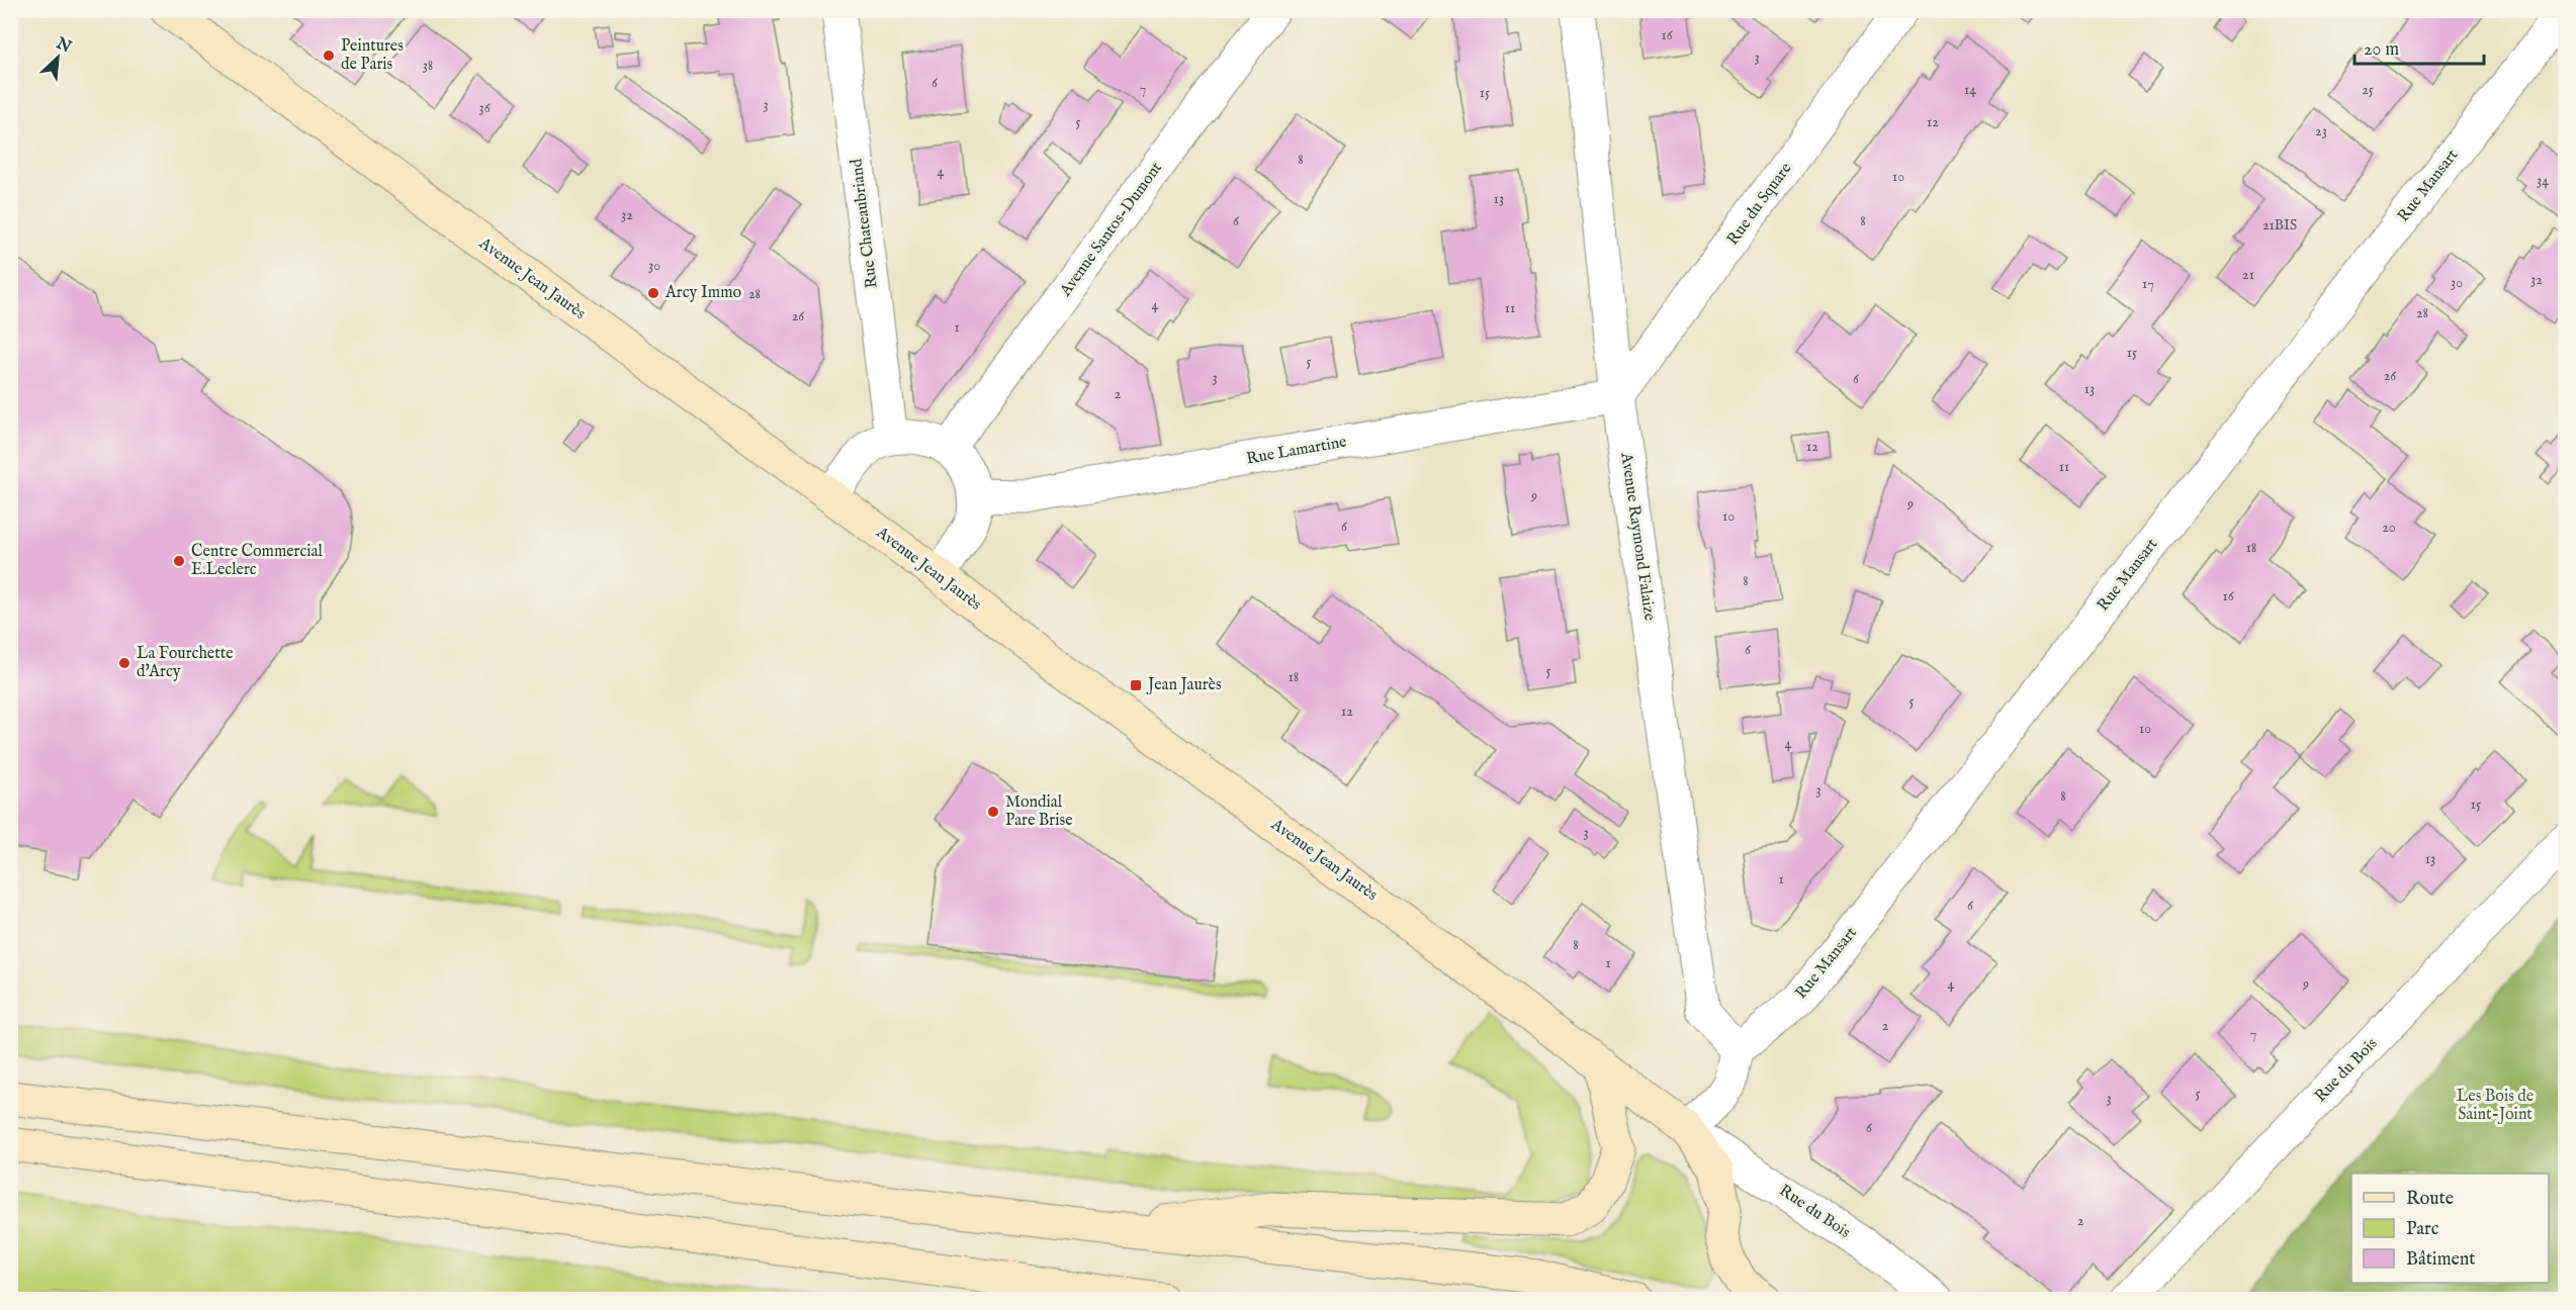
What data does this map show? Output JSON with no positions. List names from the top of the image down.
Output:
{
  "streets": {
    "main road": ["Avenue Jean Jaurès"],
    "street": [
      "Rue Mansart",
      "Rue du Square",
      "Rue Chateaubriand",
      "Avenue Santos-Dumont",
      "Rue Lamartine",
      "Avenue Raymond Falaize",
      "Rue du Bois"
    ]
  },
  "crossings": [
    ["Rue Mansart", "Avenue Raymond Falaize"],
    ["Rue du Square", "Rue Lamartine"],
    ["Rue du Square", "Avenue Raymond Falaize"],
    ["Avenue Jean Jaurès", "Rue du Bois"],
    ["Rue Lamartine", "Avenue Raymond Falaize"]
  ],
  "parks": ["Les Bois de Saint-Joint"],
  "places": {
    "other": [
      "Peintures de Paris",
      "Arcy Immo",
      "Centre Commercial E.Leclerc",
      "La Fourchette d'Arcy",
      "Mondial Pare Brise"
    ],
    "transit": ["Jean Jaurès"]
  },
  "house_numbers": [
    "16",
    "3",
    "38",
    "6",
    "7",
    "14",
    "25",
    "15",
    "3",
    "36",
    "5",
    "12",
    "23",
    "8",
    "4",
    "10",
    "34",
    "13",
    "32",
    "6",
    "8",
    "21BIS",
    "30",
    "21",
    "32",
    "30",
    "17",
    "28",
    "4",
    "11",
    "28",
    "26",
    "1",
    "15",
    "5",
    "26",
    "3",
    "6",
    "13",
    "2",
    "12",
    "11",
    "9",
    "9",
    "10",
    "6",
    "20",
    "18",
    "8",
    "16",
    "6",
    "5",
    "18",
    "5",
    "12",
    "10",
    "4",
    "3",
    "8",
    "15",
    "3",
    "13",
    "1",
    "6",
    "8",
    "1",
    "4",
    "9",
    "2",
    "7",
    "5",
    "3",
    "6",
    "2"
  ],
  "legend": ["Route", "Parc", "Bâtiment"],
  "scale_bar": "20 m",
  "north": "top right"
}
